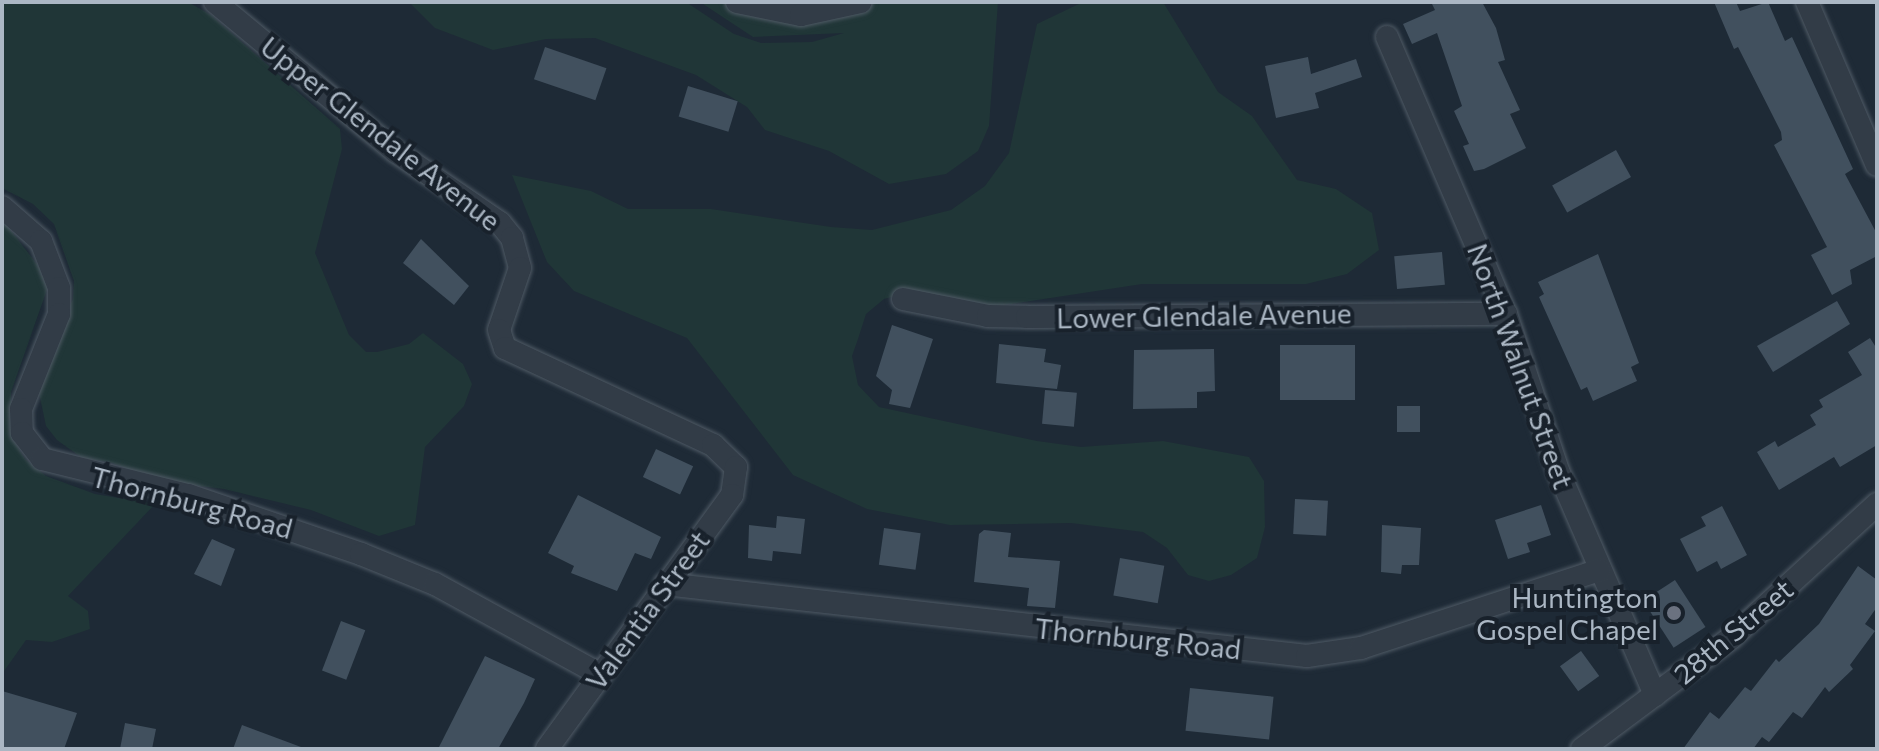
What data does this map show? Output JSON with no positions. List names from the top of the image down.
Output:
{
  "streets": {
    "street": [
      "Upper Glendale Avenue",
      "Lower Glendale Avenue",
      "North Walnut Street",
      "Thornburg Road",
      "Valentia Street",
      "28th Street"
    ]
  },
  "crossings": [
    ["Upper Glendale Avenue", "Valentia Street"],
    ["Lower Glendale Avenue", "North Walnut Street"],
    ["North Walnut Street", "Thornburg Road"],
    ["North Walnut Street", "28th Street"],
    ["Thornburg Road", "Valentia Street"]
  ],
  "places": ["Huntington Gospel Chapel"]
}
